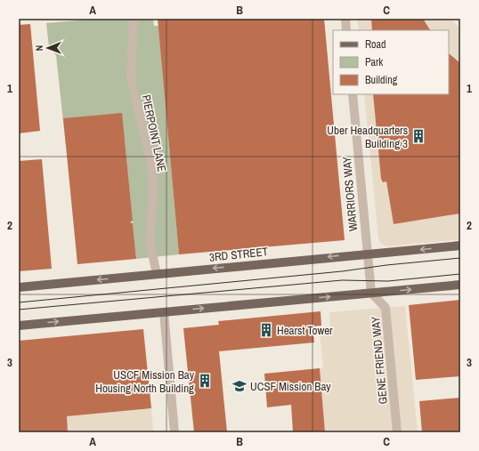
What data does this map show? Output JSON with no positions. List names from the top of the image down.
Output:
{
  "streets": {
    "main road": ["3RD STREET"],
    "street": ["PIERPOINT LANE", "WARRIORS WAY", "GENE FRIEND WAY"]
  },
  "crossings": [
    ["PIERPOINT LANE", "3RD STREET"],
    ["WARRIORS WAY", "3RD STREET"],
    ["WARRIORS WAY", "GENE FRIEND WAY"]
  ],
  "places": {
    "building": ["Uber Headquarters Building 3", "Hearst Tower", "USCF Mission Bay Housing North Building"],
    "school or university": ["UCSF Mission Bay"]
  },
  "legend": ["Road", "Park", "Building"],
  "north": "left",
  "grid": {
    "columns": ["A", "B", "C"],
    "rows": ["1", "2", "3"]
  }
}
